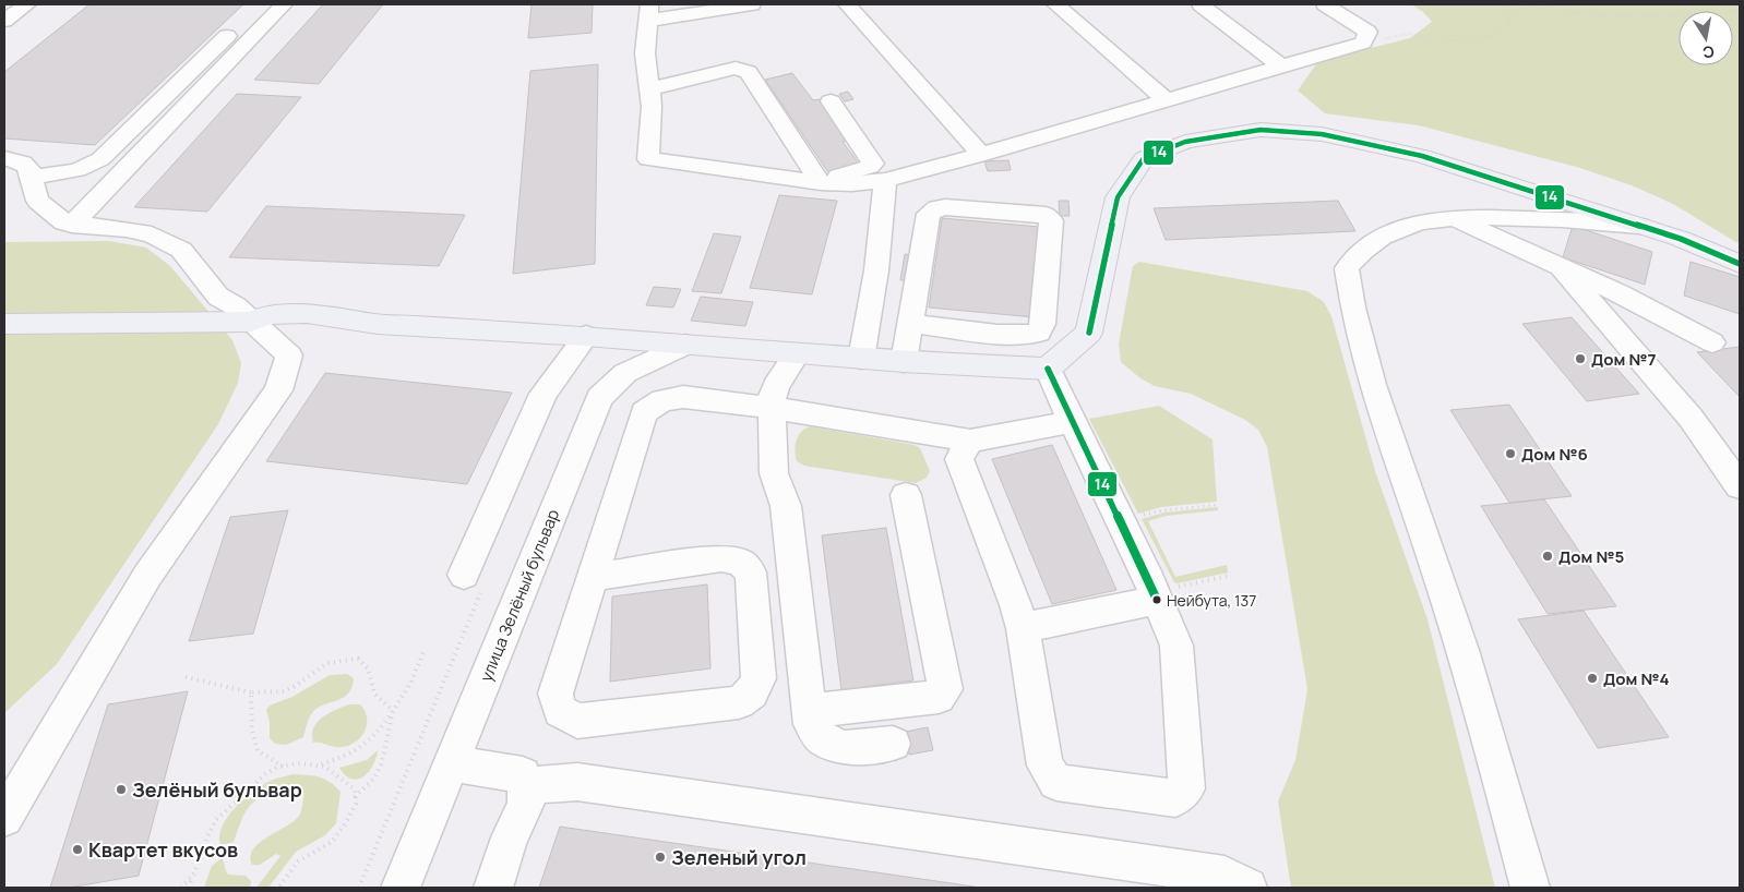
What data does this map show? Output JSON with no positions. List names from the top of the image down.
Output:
{
  "streets": {
    "street": ["улица Зелёный бульвар"]
  },
  "places": [
    "Дом №7",
    "Дом №6",
    "Дом №5",
    "Нейбута, 137",
    "Дом №4",
    "Зелёный бульвар",
    "Квартет вкусов",
    "Зеленый угол"
  ],
  "lines": ["transit line 14"],
  "north": "bottom"
}
